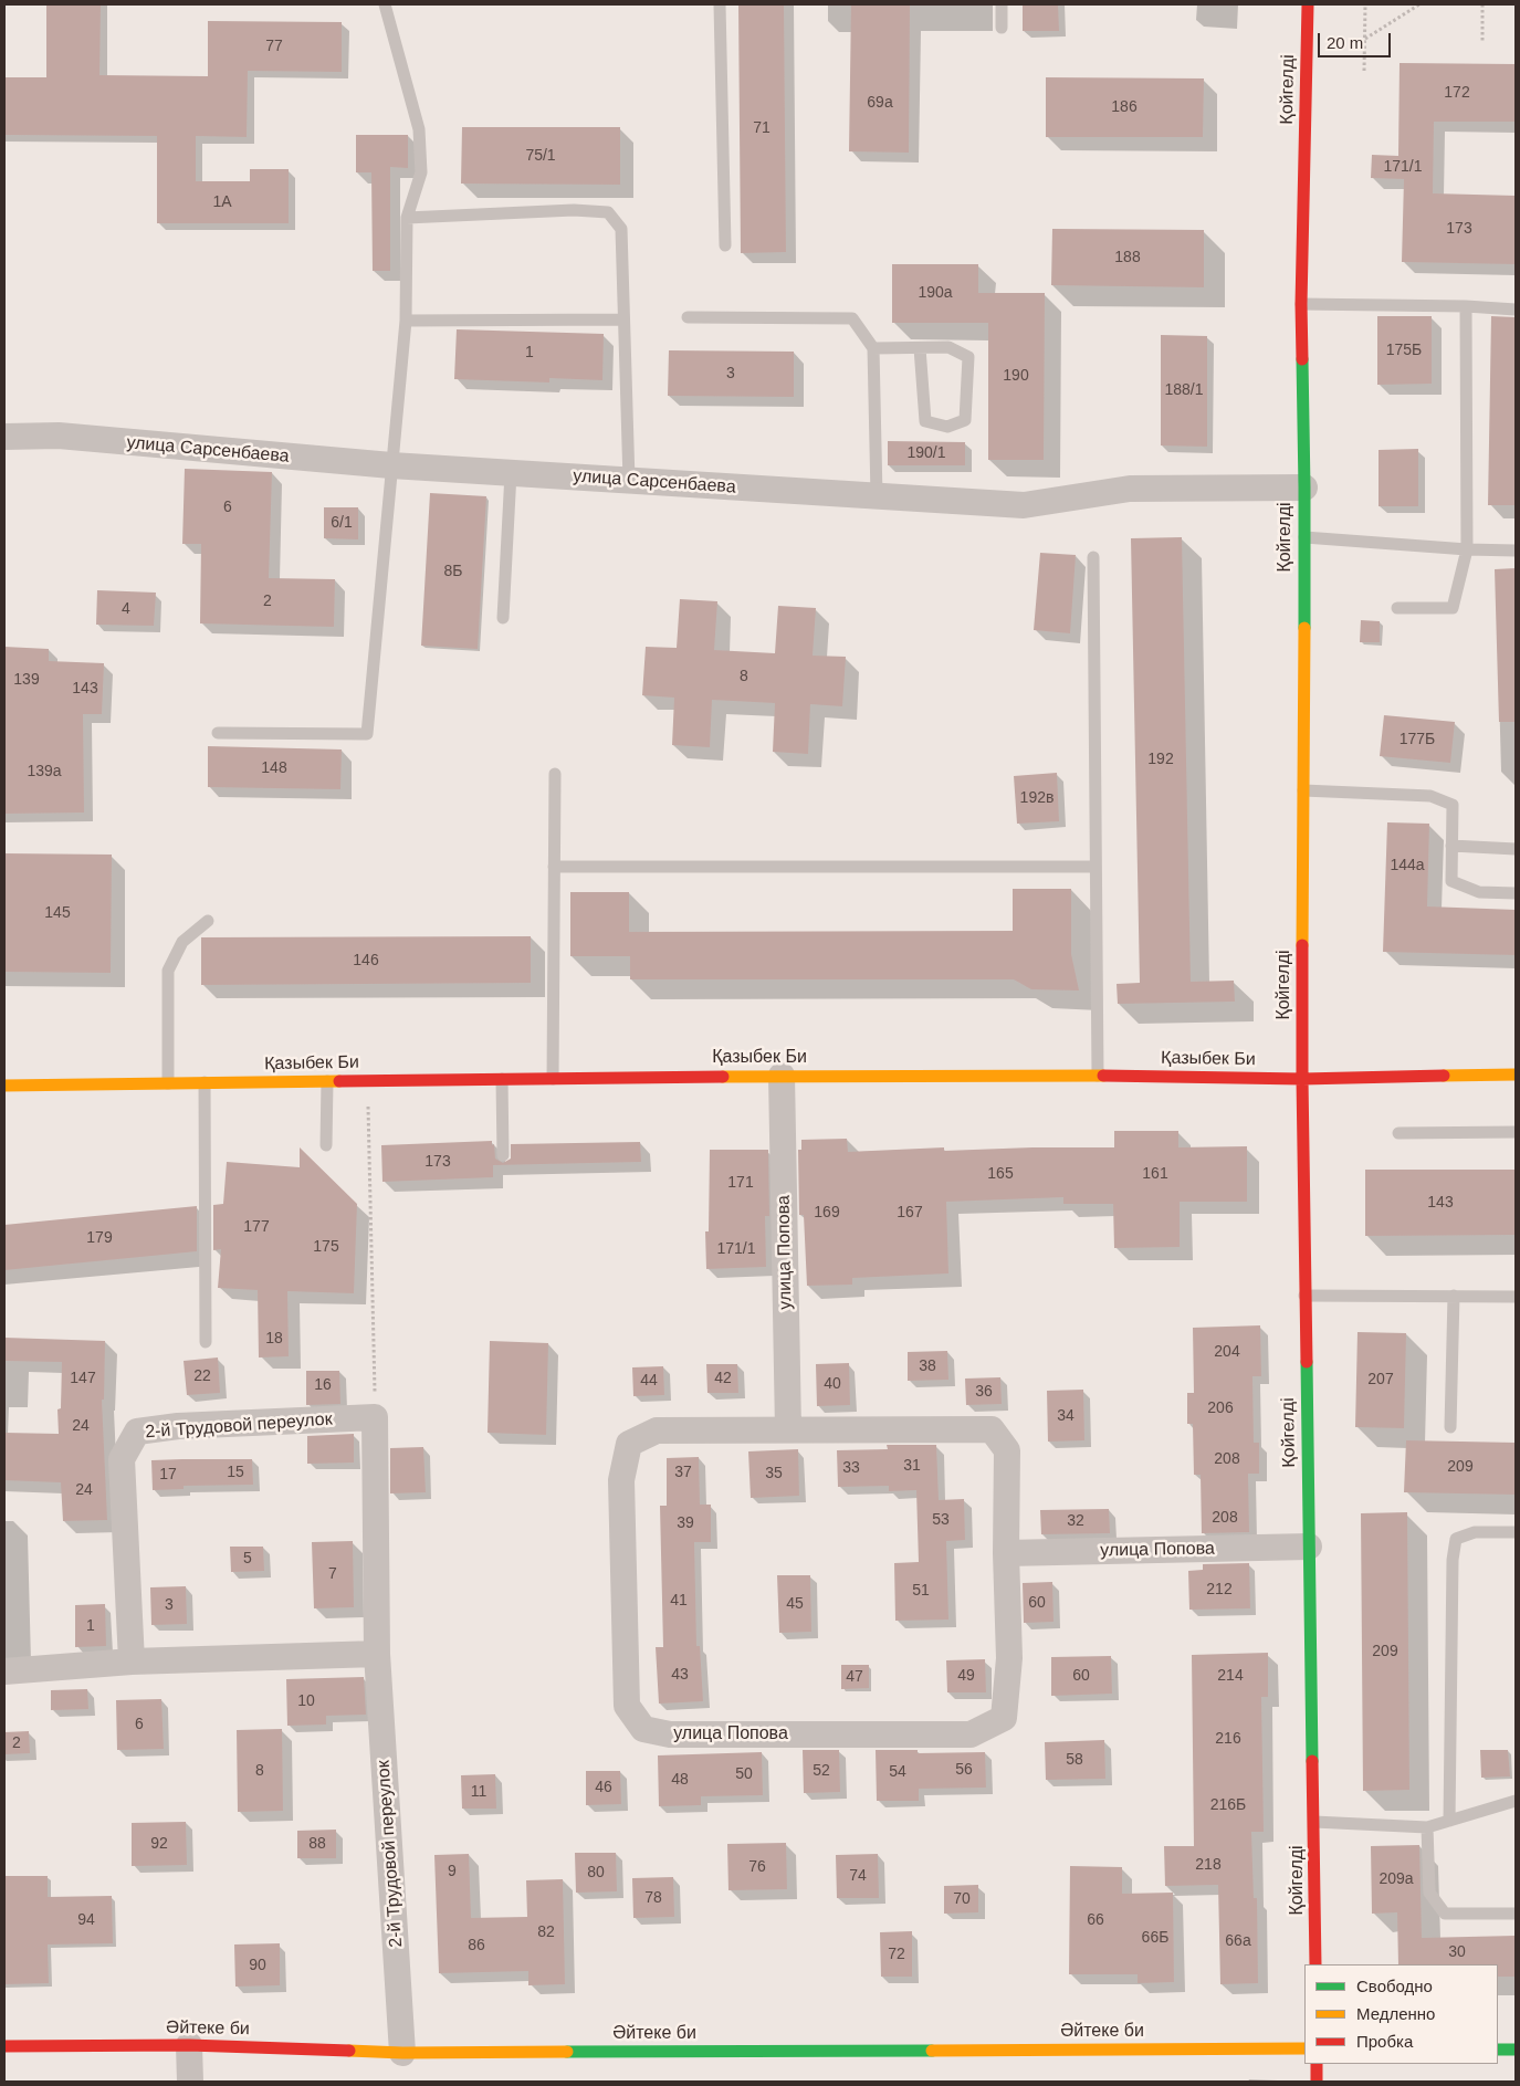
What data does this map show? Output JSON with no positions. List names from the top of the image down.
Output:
{
  "streets": {
    "street": [
      "Қойгелді",
      "улица Сарсенбаева",
      "Қазыбек Би",
      "улица Попова",
      "2-й Трудовой переулок",
      "Әйтеке би"
    ]
  },
  "crossings": [
    ["Қойгелді", "улица Сарсенбаева"],
    ["Қойгелді", "Қазыбек Би"],
    ["Қойгелді", "улица Попова"],
    ["Қазыбек Би", "улица Попова"],
    ["2-й Трудовой переулок", "Әйтеке би"]
  ],
  "house_numbers": [
    "77",
    "172",
    "69а",
    "186",
    "71",
    "75/1",
    "171/1",
    "1А",
    "173",
    "188",
    "190а",
    "175Б",
    "1",
    "3",
    "190",
    "188/1",
    "190/1",
    "6",
    "6/1",
    "8Б",
    "2",
    "4",
    "8",
    "139",
    "143",
    "177Б",
    "192",
    "148",
    "139а",
    "192в",
    "144а",
    "145",
    "146",
    "173",
    "165",
    "161",
    "171",
    "143",
    "169",
    "167",
    "177",
    "179",
    "175",
    "171/1",
    "18",
    "204",
    "38",
    "22",
    "147",
    "42",
    "207",
    "44",
    "40",
    "16",
    "36",
    "206",
    "34",
    "24",
    "208",
    "31",
    "209",
    "33",
    "15",
    "37",
    "35",
    "17",
    "24",
    "208",
    "53",
    "32",
    "39",
    "5",
    "7",
    "212",
    "51",
    "41",
    "60",
    "45",
    "3",
    "1",
    "209",
    "43",
    "49",
    "60",
    "214",
    "47",
    "10",
    "6",
    "216",
    "2",
    "58",
    "56",
    "8",
    "52",
    "54",
    "50",
    "48",
    "46",
    "11",
    "216Б",
    "92",
    "88",
    "218",
    "76",
    "9",
    "80",
    "74",
    "209а",
    "78",
    "70",
    "94",
    "66",
    "82",
    "66Б",
    "66а",
    "86",
    "30",
    "72",
    "90"
  ],
  "legend": ["Свободно", "Медленно", "Пробка"],
  "scale_bar": "20 m"
}
